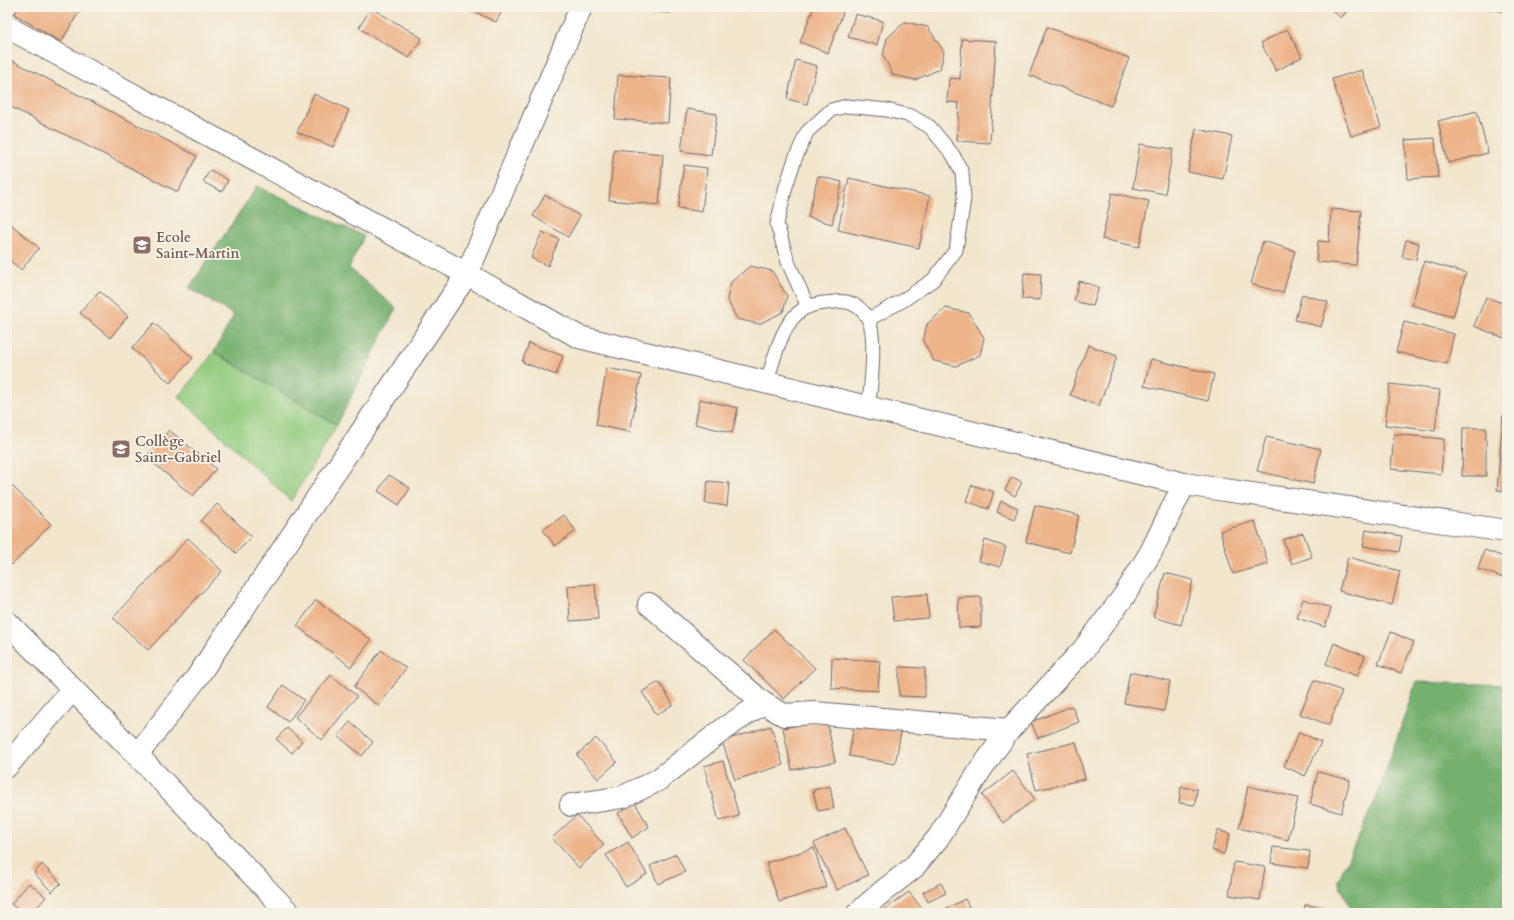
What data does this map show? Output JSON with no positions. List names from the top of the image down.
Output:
{
  "places": {
    "school or university": ["Ecole Saint-Martin", "Collège Saint-Gabriel"]
  }
}
